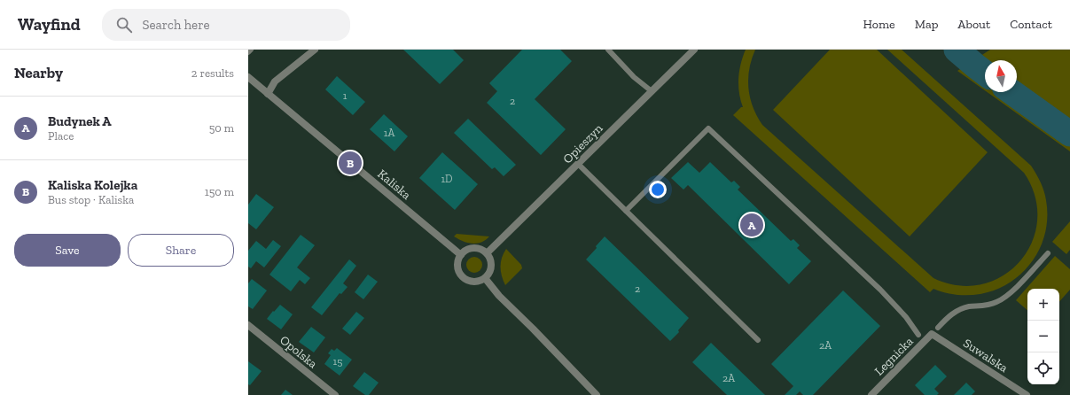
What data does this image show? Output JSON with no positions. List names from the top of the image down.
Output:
{
  "streets": {
    "street": [
      "Opieszyn",
      "Kaliska",
      "Opolska",
      "Suwalska",
      "Legnicka"
    ]
  },
  "crossings": [
    ["Opieszyn", "Kaliska"],
    ["Suwalska", "Legnicka"]
  ],
  "house_numbers": [
    "1",
    "2",
    "1A",
    "1D",
    "2",
    "2A",
    "15",
    "2A"
  ],
  "north": "top",
  "page": {
    "header": "Wayfind",
    "search": "Search here",
    "nav": [
      "Home",
      "Map",
      "About",
      "Contact"
    ],
    "heading": ["Nearby", "2 results"],
    "list": [
      {
        "mark": "A",
        "name": "Budynek A",
        "note": "Place",
        "value": "50 m"
      },
      {
        "mark": "B",
        "name": "Kaliska Kolejka",
        "note": "Bus stop · Kaliska",
        "value": "150 m"
      }
    ],
    "pins": ["B", "A"],
    "buttons": ["Save", "Share"],
    "map_buttons": ["+", "−"]
  }
}
